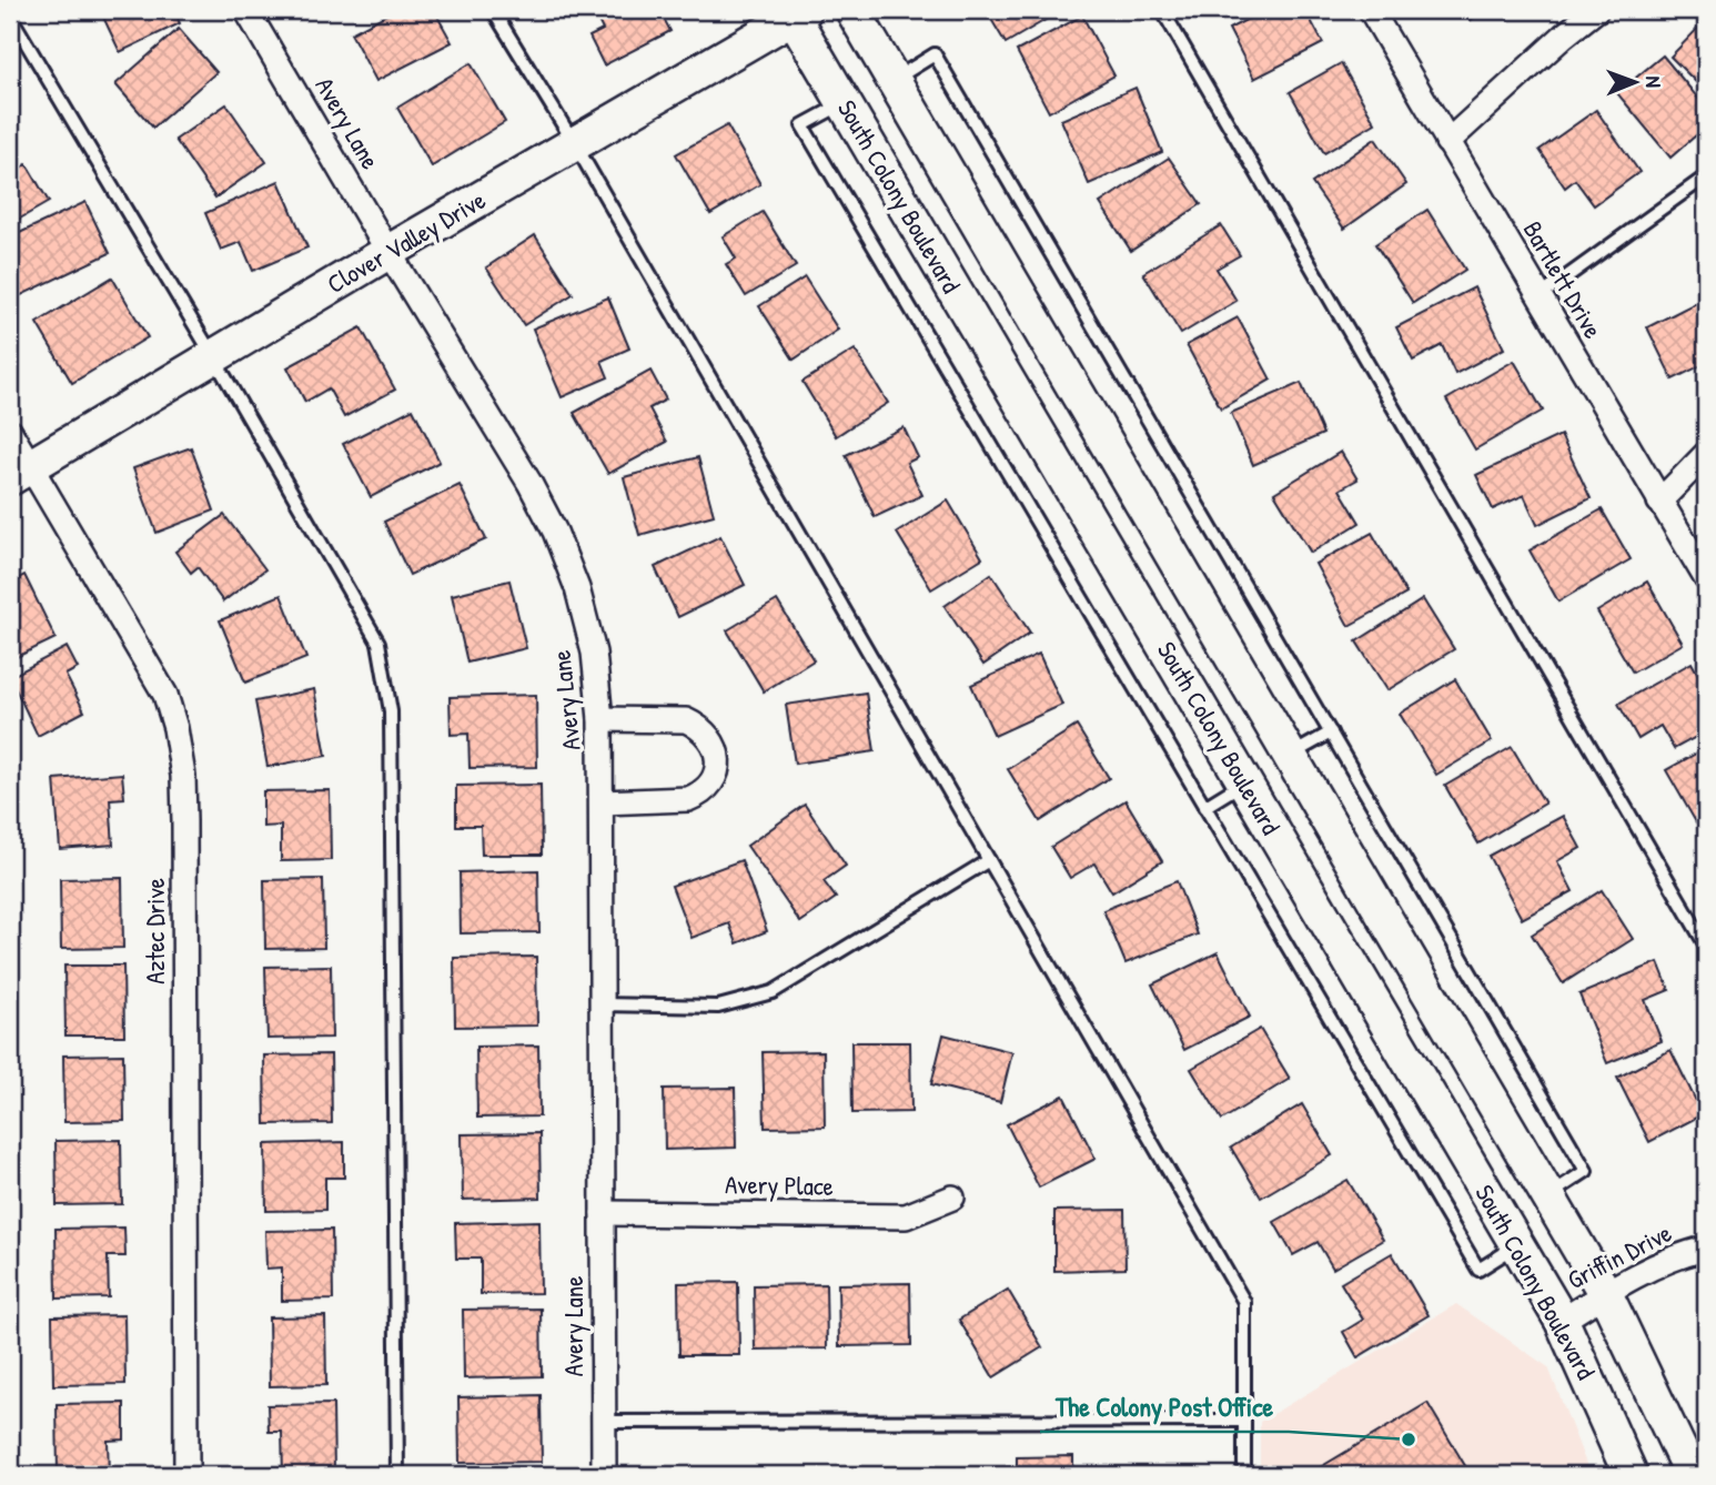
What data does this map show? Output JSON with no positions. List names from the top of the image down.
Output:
{
  "streets": {
    "main road": ["South Colony Boulevard", "Clover Valley Drive"],
    "street": [
      "Avery Lane",
      "Bartlett Drive",
      "Aztec Drive",
      "Avery Place",
      "Griffin Drive"
    ]
  },
  "crossings": [
    ["Avery Lane", "Clover Valley Drive"],
    ["Avery Lane", "Avery Place"],
    ["South Colony Boulevard", "Clover Valley Drive"],
    ["South Colony Boulevard", "Griffin Drive"],
    ["Clover Valley Drive", "Aztec Drive"]
  ],
  "places": ["The Colony Post Office"],
  "north": "right"
}
